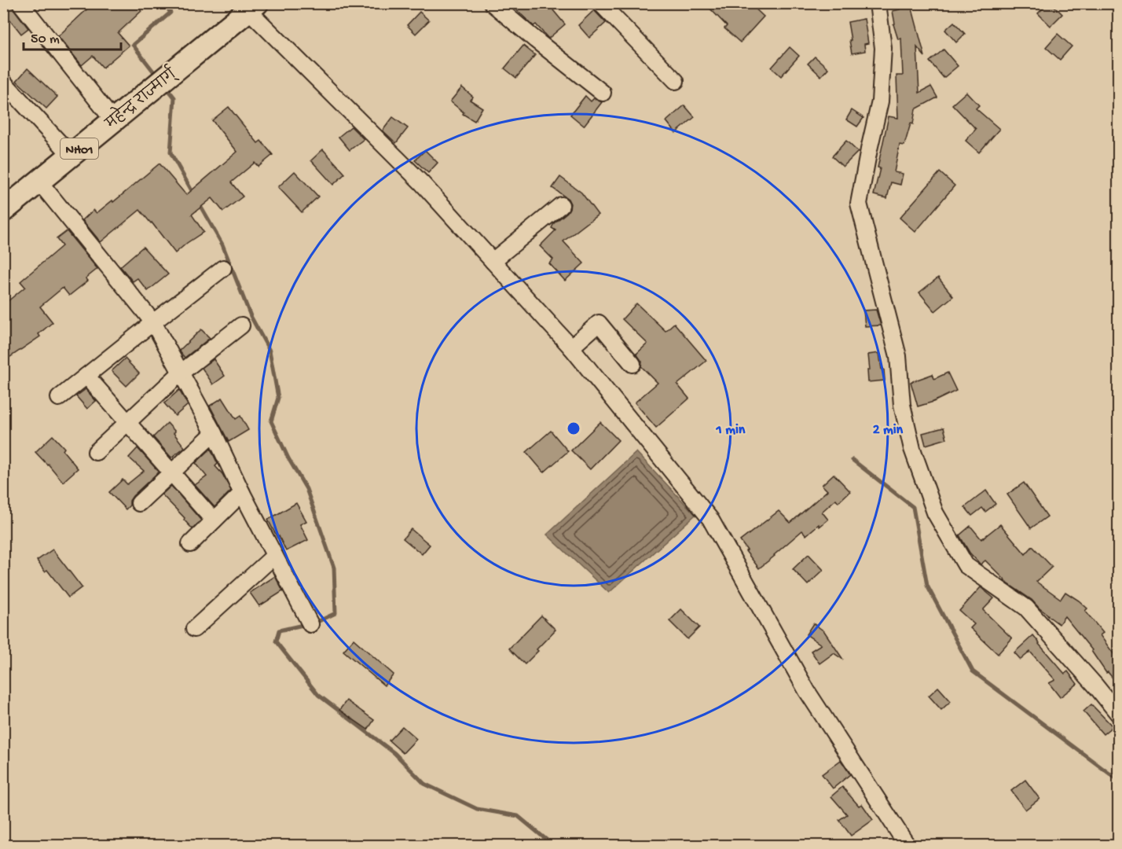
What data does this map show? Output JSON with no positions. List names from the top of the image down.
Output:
{
  "streets": {
    "highway": ["महेन्द्र राज्मार्ग्", "NH01"]
  },
  "scale_bar": "50 m",
  "rings": ["1 min", "2 min"]
}
